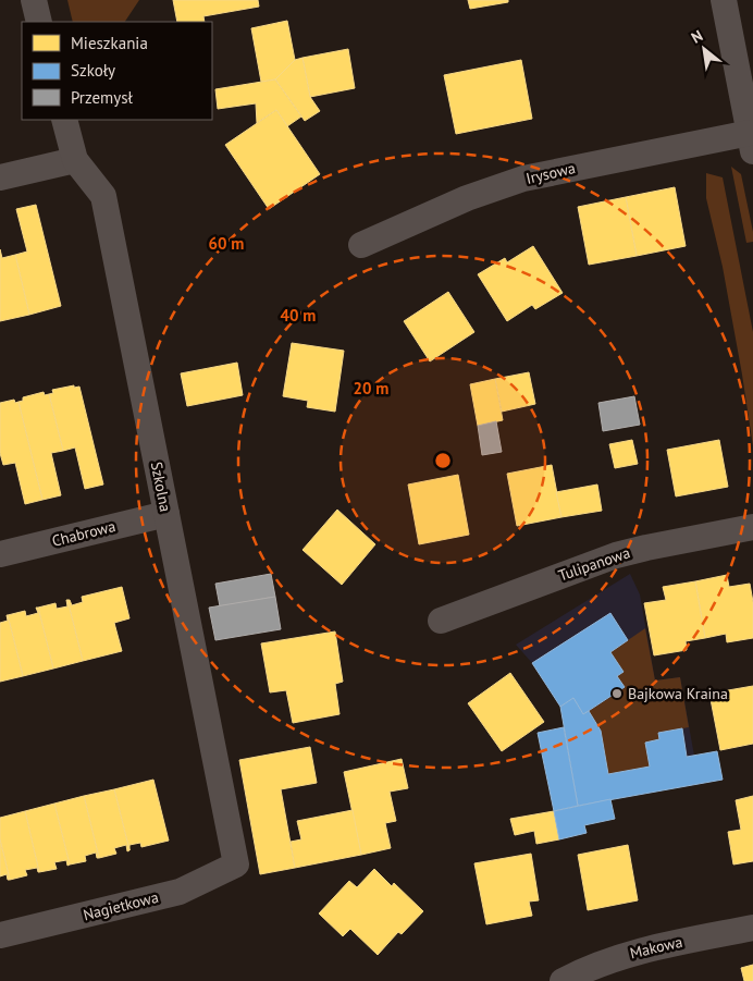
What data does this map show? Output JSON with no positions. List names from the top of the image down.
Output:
{
  "streets": {
    "street": [
      "Irysowa",
      "Szkolna",
      "Chabrowa",
      "Tulipanowa",
      "Nagietkowa",
      "Makowa"
    ]
  },
  "crossings": [
    ["Szkolna", "Chabrowa"],
    ["Szkolna", "Nagietkowa"]
  ],
  "places": ["Bajkowa Kraina"],
  "legend": ["Mieszkania", "Szkoły", "Przemysł"],
  "north": "top left",
  "rings": ["60 m", "40 m", "20 m"]
}
